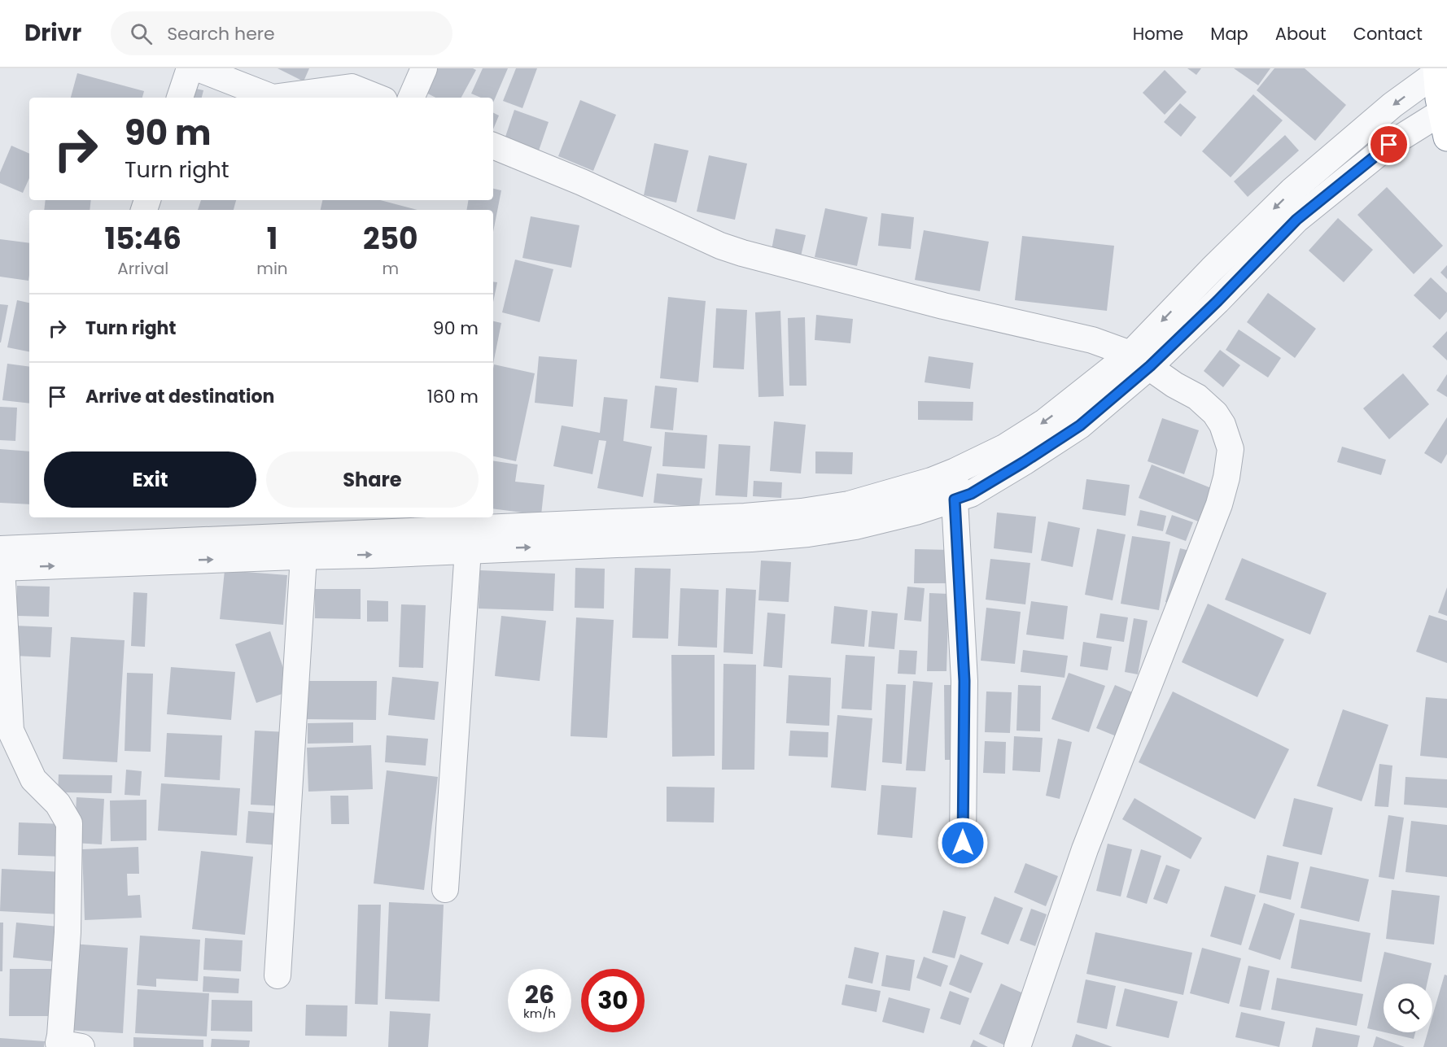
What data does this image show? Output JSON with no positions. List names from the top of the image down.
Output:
{
  "page": {
    "header": "Drivr",
    "search": "Search here",
    "nav": [
      "Home",
      "Map",
      "About",
      "Contact"
    ],
    "turn": ["90 m", "Turn right"],
    "eta": [
      "15:46",
      "Arrival",
      "1",
      "min",
      "250",
      "m"
    ],
    "list": [
      {
        "name": "Turn right",
        "value": "90 m"
      },
      {
        "name": "Arrive at destination",
        "value": "160 m"
      }
    ],
    "buttons": ["Exit", "Share"],
    "speed": "26 km/h",
    "limit": "30"
  }
}
